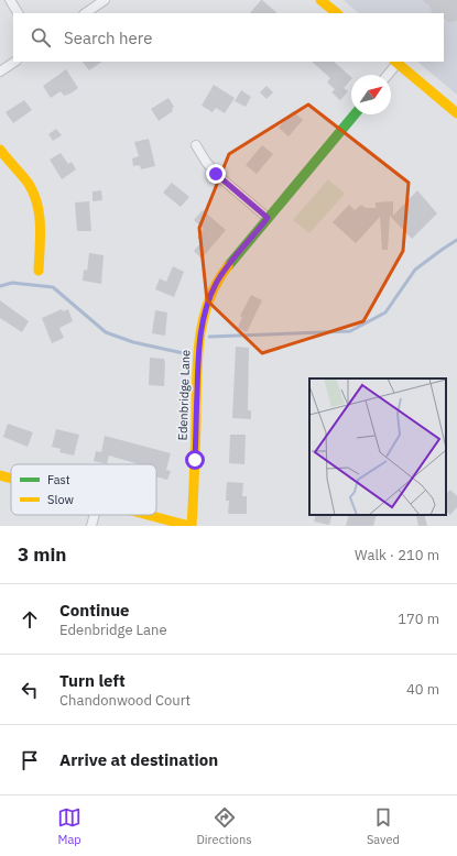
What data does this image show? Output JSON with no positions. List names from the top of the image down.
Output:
{
  "streets": {
    "street": ["Edenbridge Lane"]
  },
  "legend": ["Fast", "Slow"],
  "north": "top right",
  "page": {
    "search": "Search here",
    "heading": ["3 min", "Walk · 210 m"],
    "list": [
      ["Continue", "Edenbridge Lane", "170 m"],
      ["Turn left", "Chandonwood Court", "40 m"],
      "Arrive at destination"
    ],
    "nav": ["Map", "Directions", "Saved"]
  }
}
